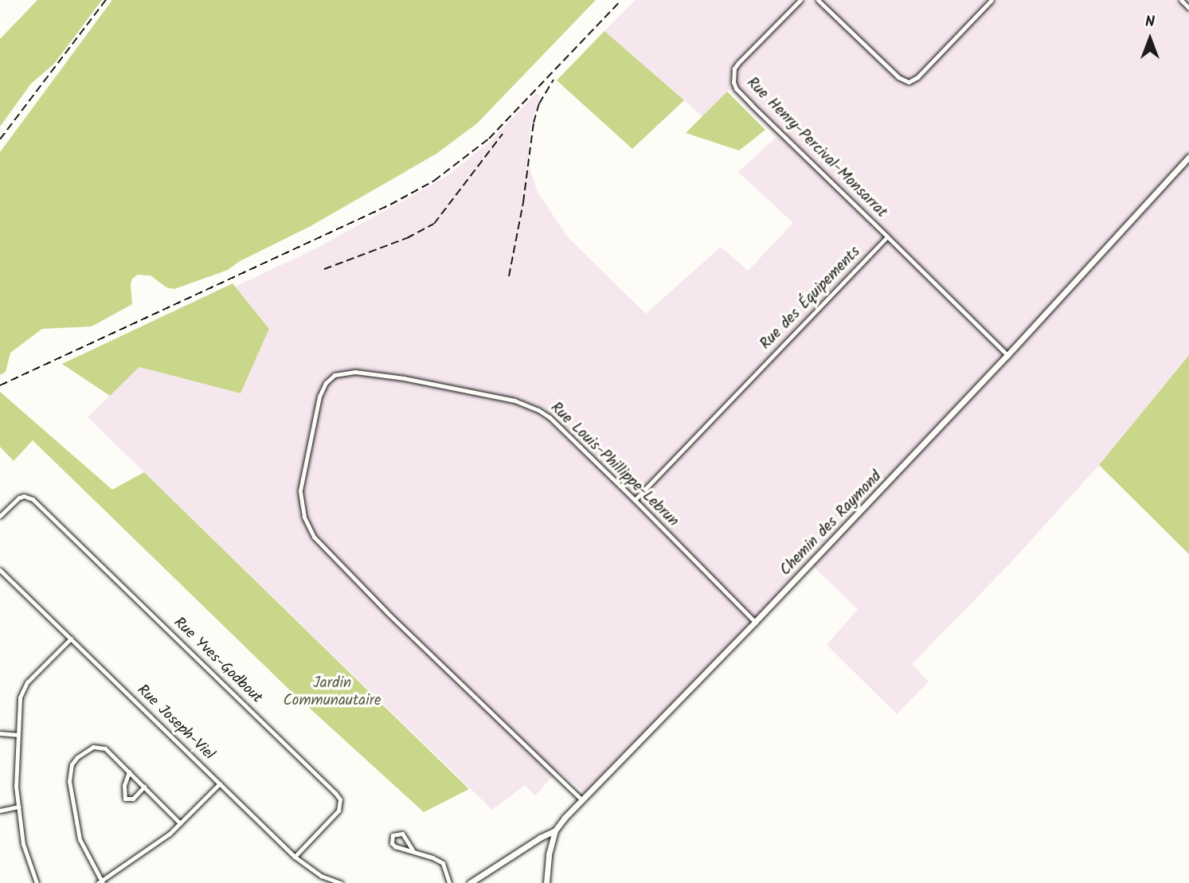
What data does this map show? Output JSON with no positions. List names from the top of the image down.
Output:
{
  "streets": {
    "street": [
      "Rue Henry-Percival-Monsarrat",
      "Rue des Équipements",
      "Rue Louis-Phillippe-Lebrun",
      "Chemin des Raymond",
      "Rue Yves-Godbout",
      "Rue Joseph-Viel"
    ]
  },
  "crossings": [
    ["Rue Henry-Percival-Monsarrat", "Rue des Équipements"],
    ["Rue des Équipements", "Rue Louis-Phillippe-Lebrun"],
    ["Rue Louis-Phillippe-Lebrun", "Chemin des Raymond"],
    ["Rue Yves-Godbout", "Rue Joseph-Viel"]
  ],
  "parks": ["Jardin Communautaire"],
  "north": "top"
}
